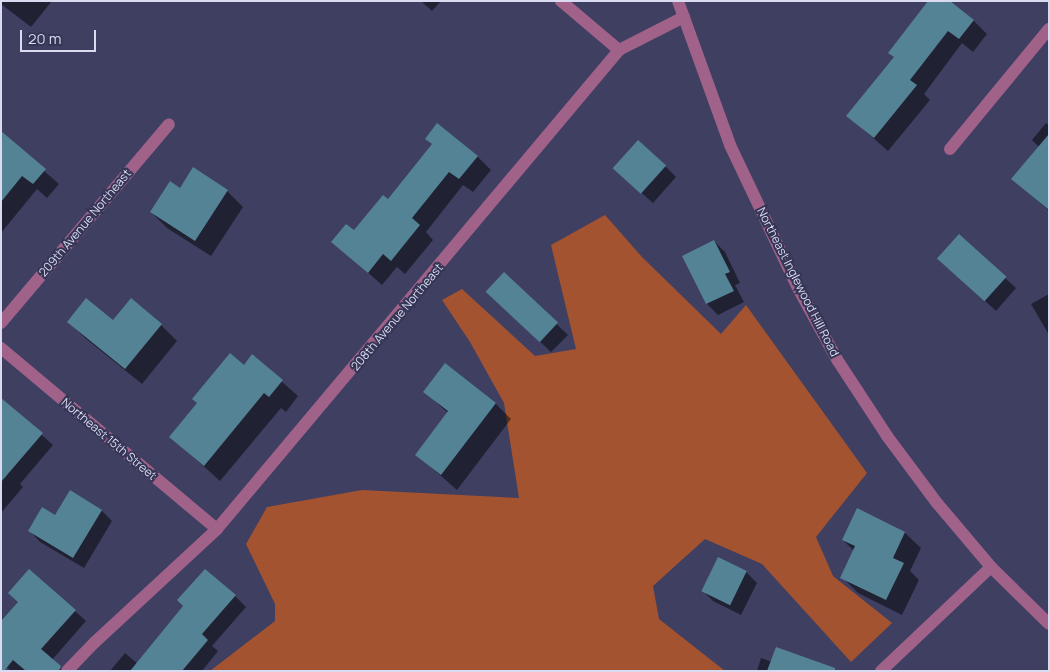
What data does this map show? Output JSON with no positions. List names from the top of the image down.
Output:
{
  "streets": {
    "street": [
      "209th Avenue Northeast",
      "Northeast Inglewood Hill Road",
      "208th Avenue Northeast",
      "Northeast 15th Street"
    ]
  },
  "crossings": [
    ["Northeast Inglewood Hill Road", "208th Avenue Northeast"],
    ["208th Avenue Northeast", "Northeast 15th Street"]
  ],
  "scale_bar": "20 m"
}
